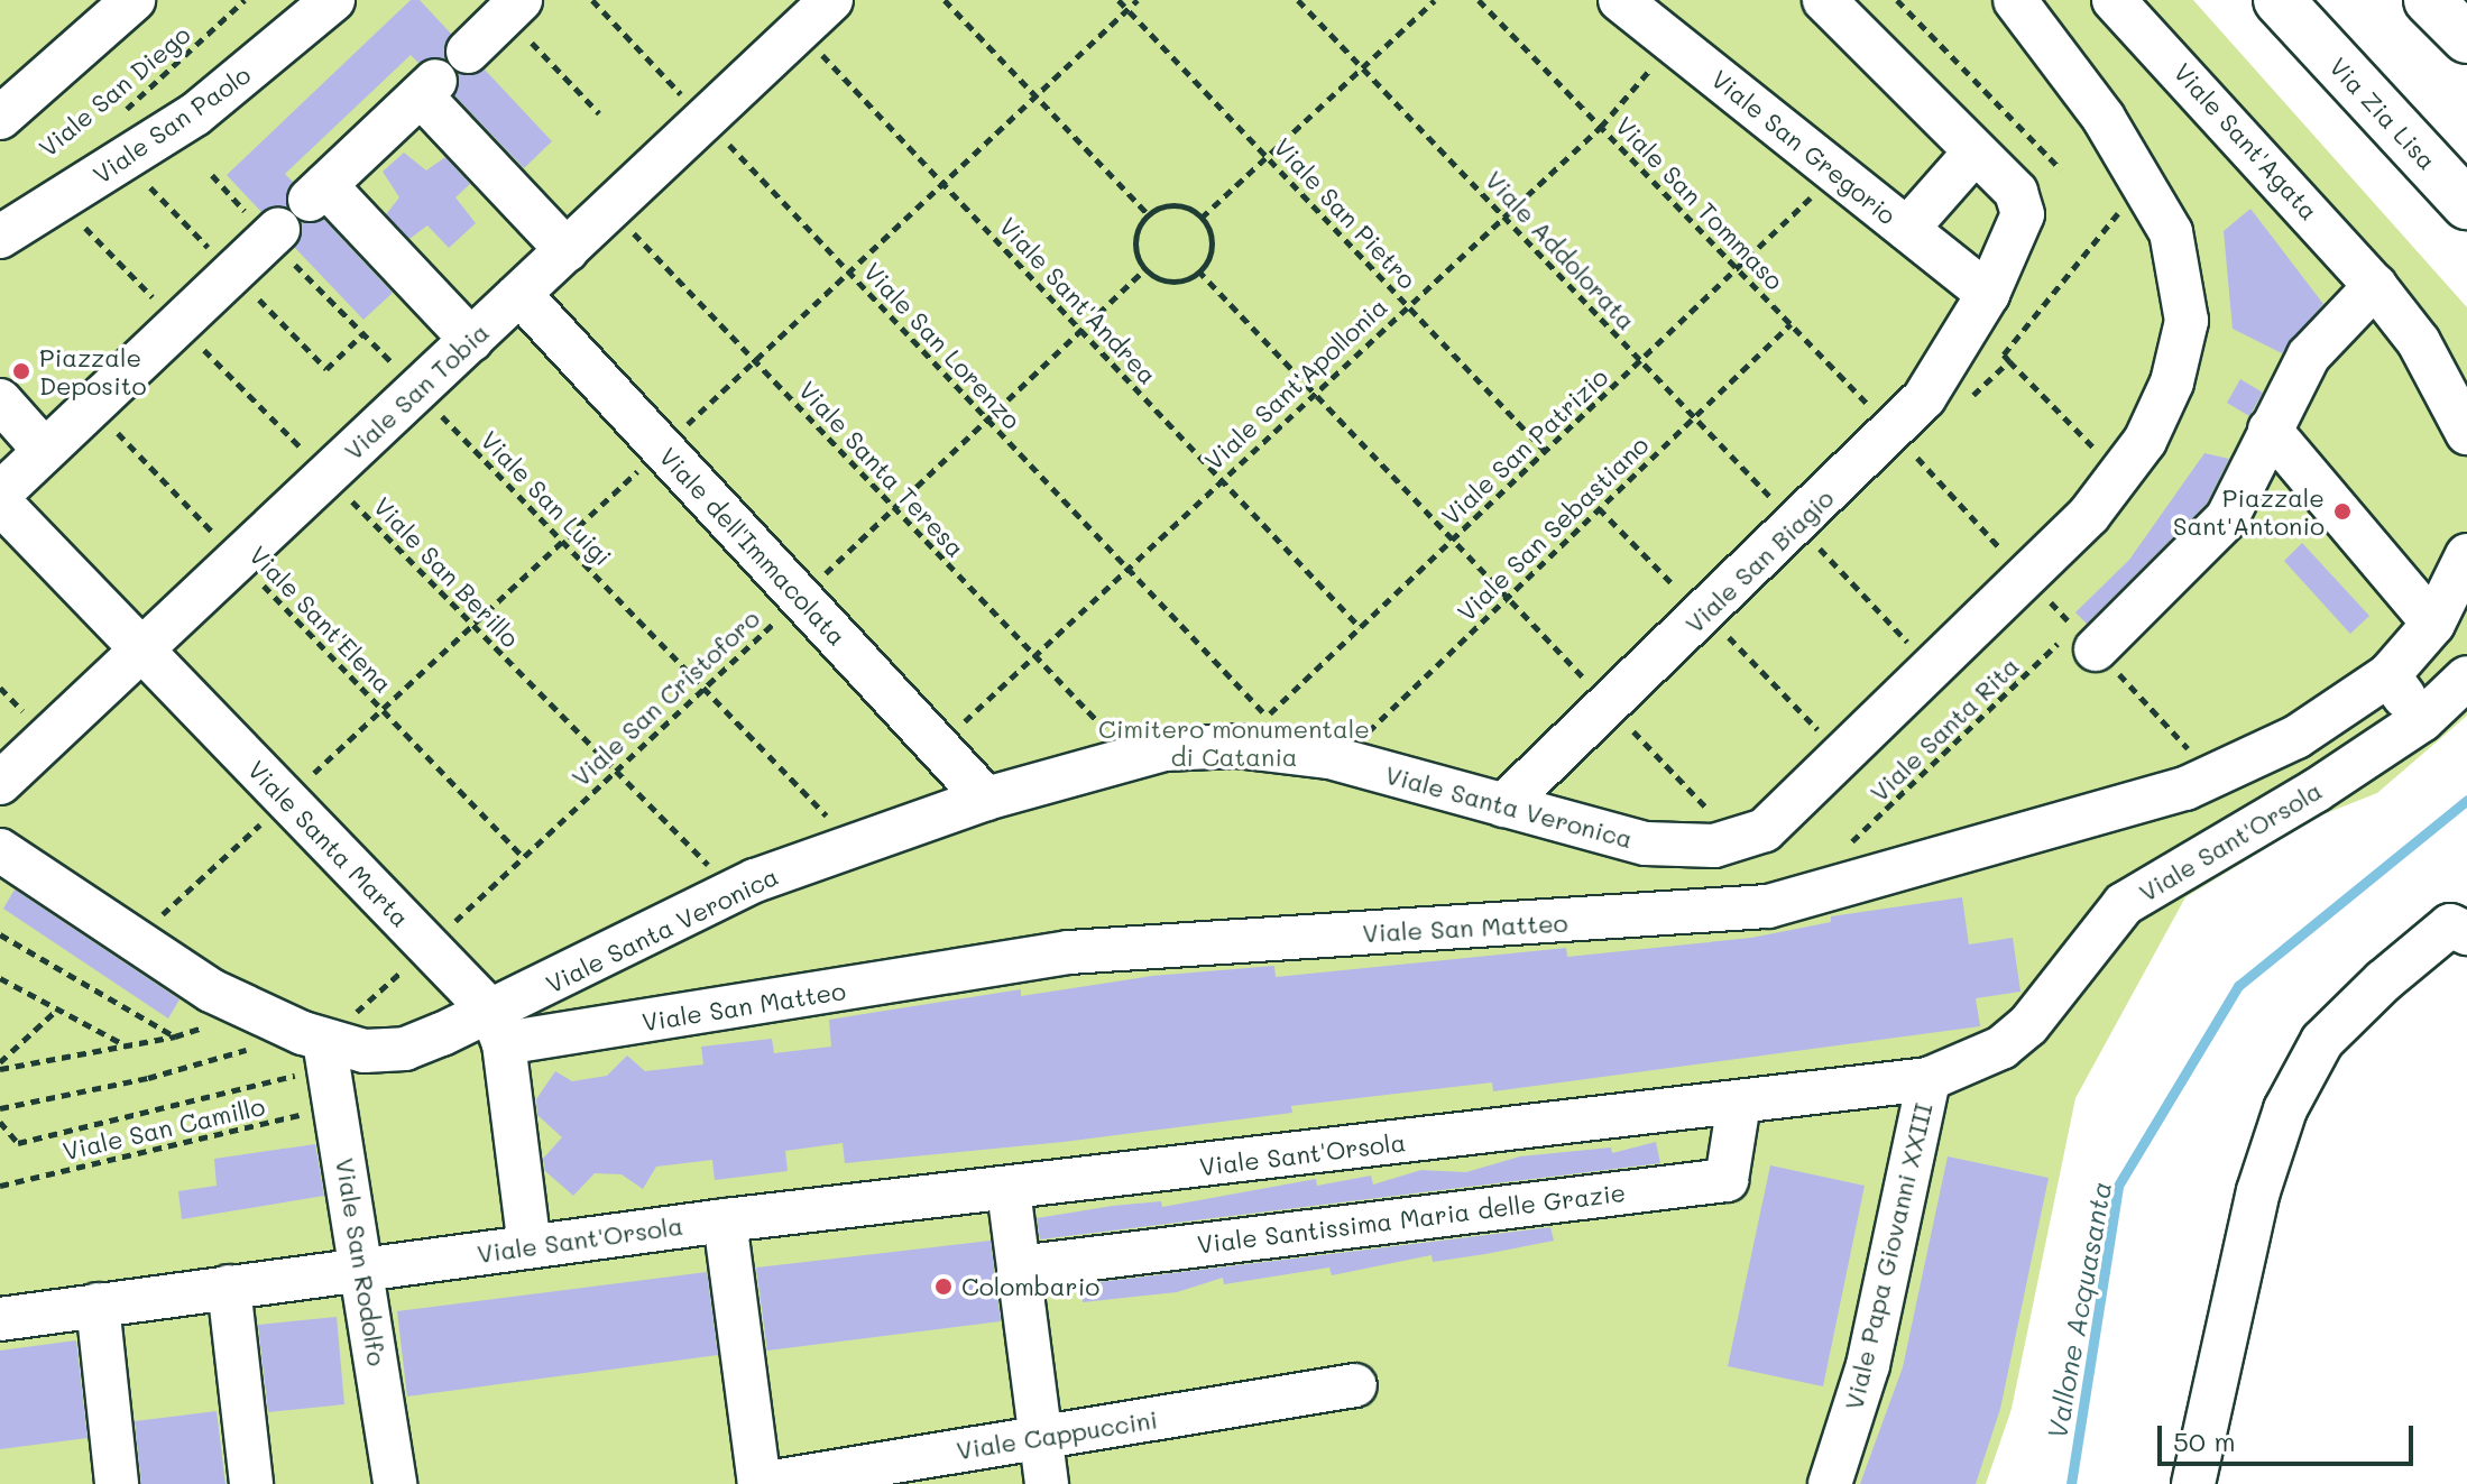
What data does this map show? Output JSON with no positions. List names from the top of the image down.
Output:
{
  "streets": {
    "main road": ["Via Zia Lisa"],
    "street": [
      "Viale San Paolo",
      "Viale Sant'Agata",
      "Viale San Gregorio",
      "Viale San Tobia",
      "Viale dell'Immacolata",
      "Viale San Biagio",
      "Viale Santa Veronica",
      "Viale Sant'Orsola",
      "Viale Santa Marta",
      "Viale San Matteo",
      "Viale Santissima Maria delle Grazie",
      "Viale Papa Giovanni XXIII",
      "Viale San Rodolfo",
      "Viale Cappuccini"
    ],
    "path": [
      "Viale San Diego",
      "Viale San Tommaso",
      "Viale San Pietro",
      "Viale Addolorata",
      "Viale Sant'Andrea",
      "Viale San Lorenzo",
      "Viale Sant'Apollonia",
      "Viale San Patrizio",
      "Viale Santa Teresa",
      "Viale San Luigi",
      "Viale San Sebastiano",
      "Viale San Berillo",
      "Viale Sant'Elena",
      "Viale San Cristoforo",
      "Viale Santa Rita",
      "Viale San Camillo"
    ]
  },
  "crossings": [
    ["Viale San Paolo", "Viale San Berillo"],
    ["Viale San Gregorio", "Viale Sant'Apollonia"],
    ["Viale San Gregorio", "Viale San Patrizio"],
    ["Viale San Gregorio", "Viale San Biagio"],
    ["Viale San Tommaso", "Viale Sant'Apollonia"],
    ["Viale San Tommaso", "Viale San Patrizio"],
    ["Viale San Tommaso", "Viale San Sebastiano"],
    ["Viale San Tommaso", "Viale San Biagio"],
    ["Viale San Tommaso", "Viale Santa Veronica"],
    ["Viale San Pietro", "Viale Sant'Apollonia"],
    ["Viale San Pietro", "Viale San Patrizio"],
    ["Viale Addolorata", "Viale Sant'Apollonia"],
    ["Viale Addolorata", "Viale San Patrizio"],
    ["Viale Addolorata", "Viale San Sebastiano"],
    ["Viale Addolorata", "Viale San Biagio"],
    ["Viale Addolorata", "Viale Santa Veronica"],
    ["Viale Sant'Andrea", "Viale Sant'Apollonia"],
    ["Viale Sant'Andrea", "Viale San Tobia"],
    ["Viale Sant'Andrea", "Viale San Patrizio"],
    ["Viale Sant'Andrea", "Viale San Cristoforo"],
    ["Viale San Lorenzo", "Viale Sant'Apollonia"],
    ["Viale San Lorenzo", "Viale San Tobia"],
    ["Viale San Lorenzo", "Viale San Patrizio"],
    ["Viale San Lorenzo", "Viale San Cristoforo"],
    ["Viale Sant'Apollonia", "Viale Santa Teresa"],
    ["Viale Sant'Apollonia", "Viale dell'Immacolata"],
    ["Viale San Tobia", "Viale Santa Teresa"],
    ["Viale San Tobia", "Viale San Luigi"],
    ["Viale San Tobia", "Viale dell'Immacolata"],
    ["Viale San Tobia", "Viale San Berillo"],
    ["Viale San Tobia", "Viale Sant'Elena"],
    ["Viale San Tobia", "Viale Santa Marta"],
    ["Viale San Patrizio", "Viale Santa Veronica"],
    ["Viale Santa Teresa", "Viale San Cristoforo"],
    ["Viale Santa Teresa", "Viale Santa Veronica"],
    ["Viale San Luigi", "Viale San Cristoforo"],
    ["Viale San Luigi", "Viale Santa Veronica"],
    ["Viale San Sebastiano", "Viale Santa Veronica"],
    ["Viale dell'Immacolata", "Viale San Cristoforo"],
    ["Viale dell'Immacolata", "Viale Santa Veronica"],
    ["Viale San Biagio", "Viale Santa Veronica"],
    ["Viale San Berillo", "Viale San Cristoforo"],
    ["Viale San Berillo", "Viale Santa Veronica"],
    ["Viale Sant'Elena", "Viale San Cristoforo"],
    ["Viale San Cristoforo", "Viale Santa Veronica"],
    ["Viale San Cristoforo", "Viale Santa Marta"],
    ["Viale San Cristoforo", "Viale San Camillo"],
    ["Viale San Cristoforo", "Viale San Rodolfo"],
    ["Viale Santa Veronica", "Viale Santa Marta"],
    ["Viale Santa Veronica", "Viale San Matteo"],
    ["Viale Santa Veronica", "Viale San Camillo"],
    ["Viale Santa Veronica", "Viale San Rodolfo"],
    ["Viale Sant'Orsola", "Viale Santissima Maria delle Grazie"],
    ["Viale Sant'Orsola", "Viale Papa Giovanni XXIII"],
    ["Viale Sant'Orsola", "Viale San Rodolfo"],
    ["Viale Santa Marta", "Viale San Matteo"],
    ["Viale San Camillo", "Viale San Rodolfo"]
  ],
  "water": ["Vallone Acquasanta"],
  "parks": ["Cimitero monumentale di Catania"],
  "places": ["Piazzale Deposito", "Piazzale Sant'Antonio", "Colombario"],
  "scale_bar": "50 m"
}
